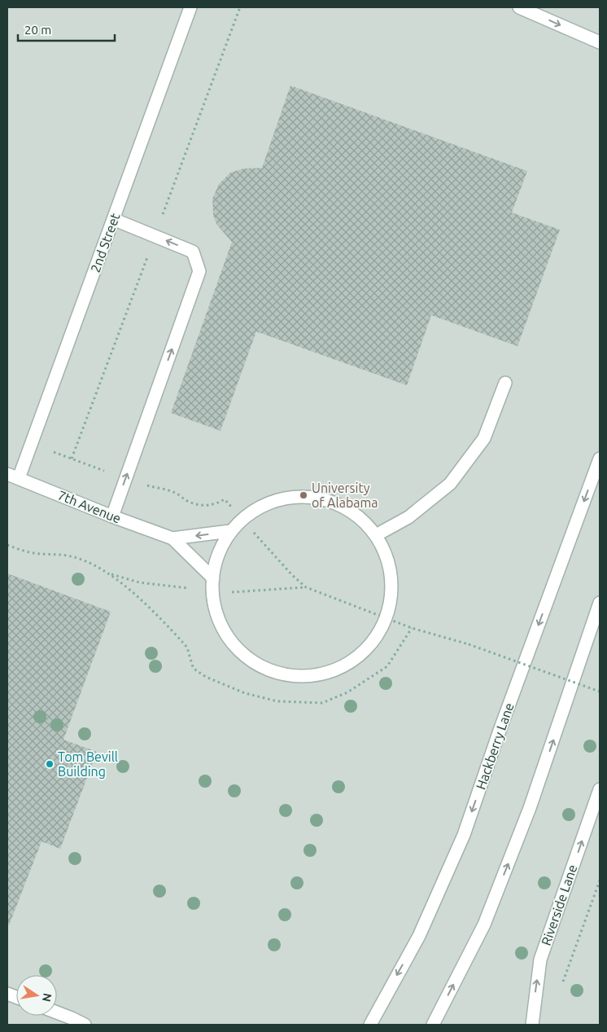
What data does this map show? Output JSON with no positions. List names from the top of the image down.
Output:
{
  "streets": {
    "street": [
      "2nd Street",
      "7th Avenue",
      "Hackberry Lane",
      "Riverside Lane"
    ]
  },
  "crossings": [
    ["2nd Street", "7th Avenue"]
  ],
  "places": ["University of Alabama", "Tom Bevill Building"],
  "scale_bar": "20 m",
  "north": "right"
}
